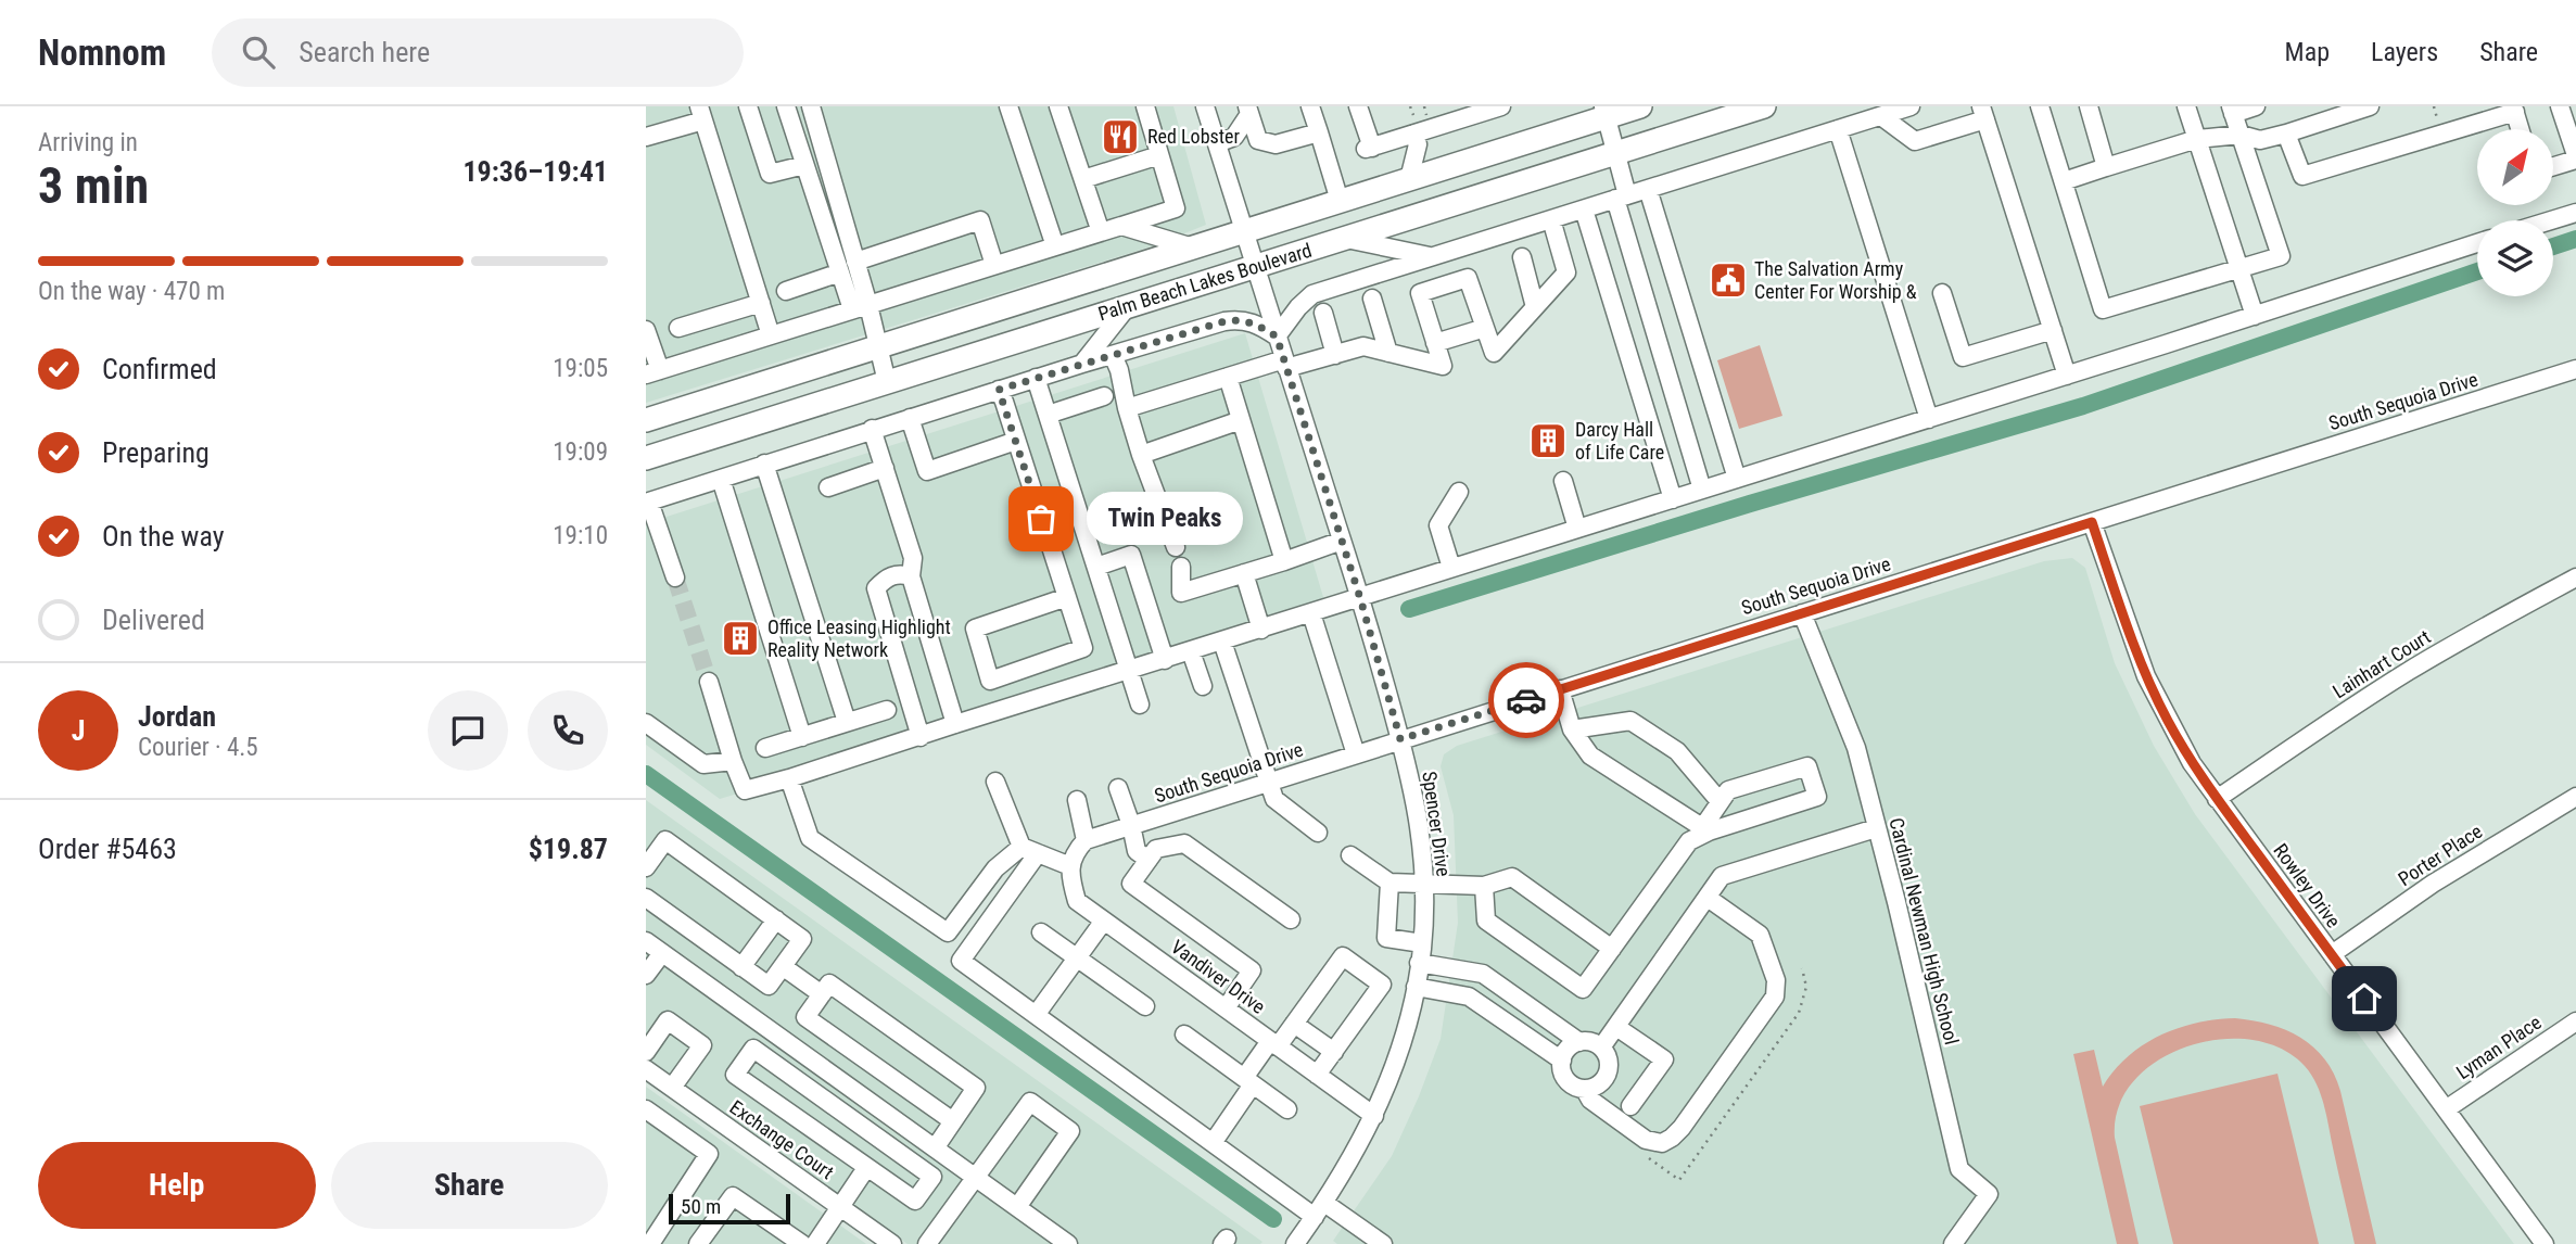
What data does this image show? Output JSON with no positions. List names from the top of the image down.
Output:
{
  "streets": {
    "main road": ["Palm Beach Lakes Boulevard"],
    "street": [
      "South Sequoia Drive",
      "Lainhart Court",
      "Spencer Drive",
      "Porter Place",
      "Rowley Drive",
      "Cardinal Newman High School",
      "Vandiver Drive",
      "Lyman Place",
      "Exchange Court"
    ]
  },
  "crossings": [
    ["Palm Beach Lakes Boulevard", "Spencer Drive"],
    ["South Sequoia Drive", "Spencer Drive"],
    ["South Sequoia Drive", "Rowley Drive"],
    ["South Sequoia Drive", "Cardinal Newman High School"],
    ["South Sequoia Drive", "Vandiver Drive"],
    ["Lainhart Court", "Rowley Drive"],
    ["Spencer Drive", "Vandiver Drive"],
    ["Porter Place", "Rowley Drive"],
    ["Rowley Drive", "Lyman Place"]
  ],
  "places": {
    "restaurant": ["Red Lobster"],
    "public building": ["The Salvation Army Center For Worship &"],
    "building": ["Darcy Hall of Life Care", "Office Leasing Highlight Reality Network"],
    "other": ["Twin Peaks"]
  },
  "scale_bar": "50 m",
  "north": "top right",
  "page": {
    "header": "Nomnom",
    "search": "Search here",
    "nav": ["Map", "Layers", "Share"],
    "heading": ["3 min", "Arriving in", "19:36–19:41"],
    "panel": [
      "Jordan",
      "Courier · 4.5",
      "Order #5463",
      "$19.87"
    ],
    "bar": "On the way · 470 m",
    "list": [
      ["Confirmed", "19:05"],
      ["Preparing", "19:09"],
      ["On the way", "19:10"],
      "Delivered"
    ],
    "bubble": "Twin Peaks",
    "round": "J",
    "buttons": ["Help", "Share"],
    "scale": "50 m"
  }
}
